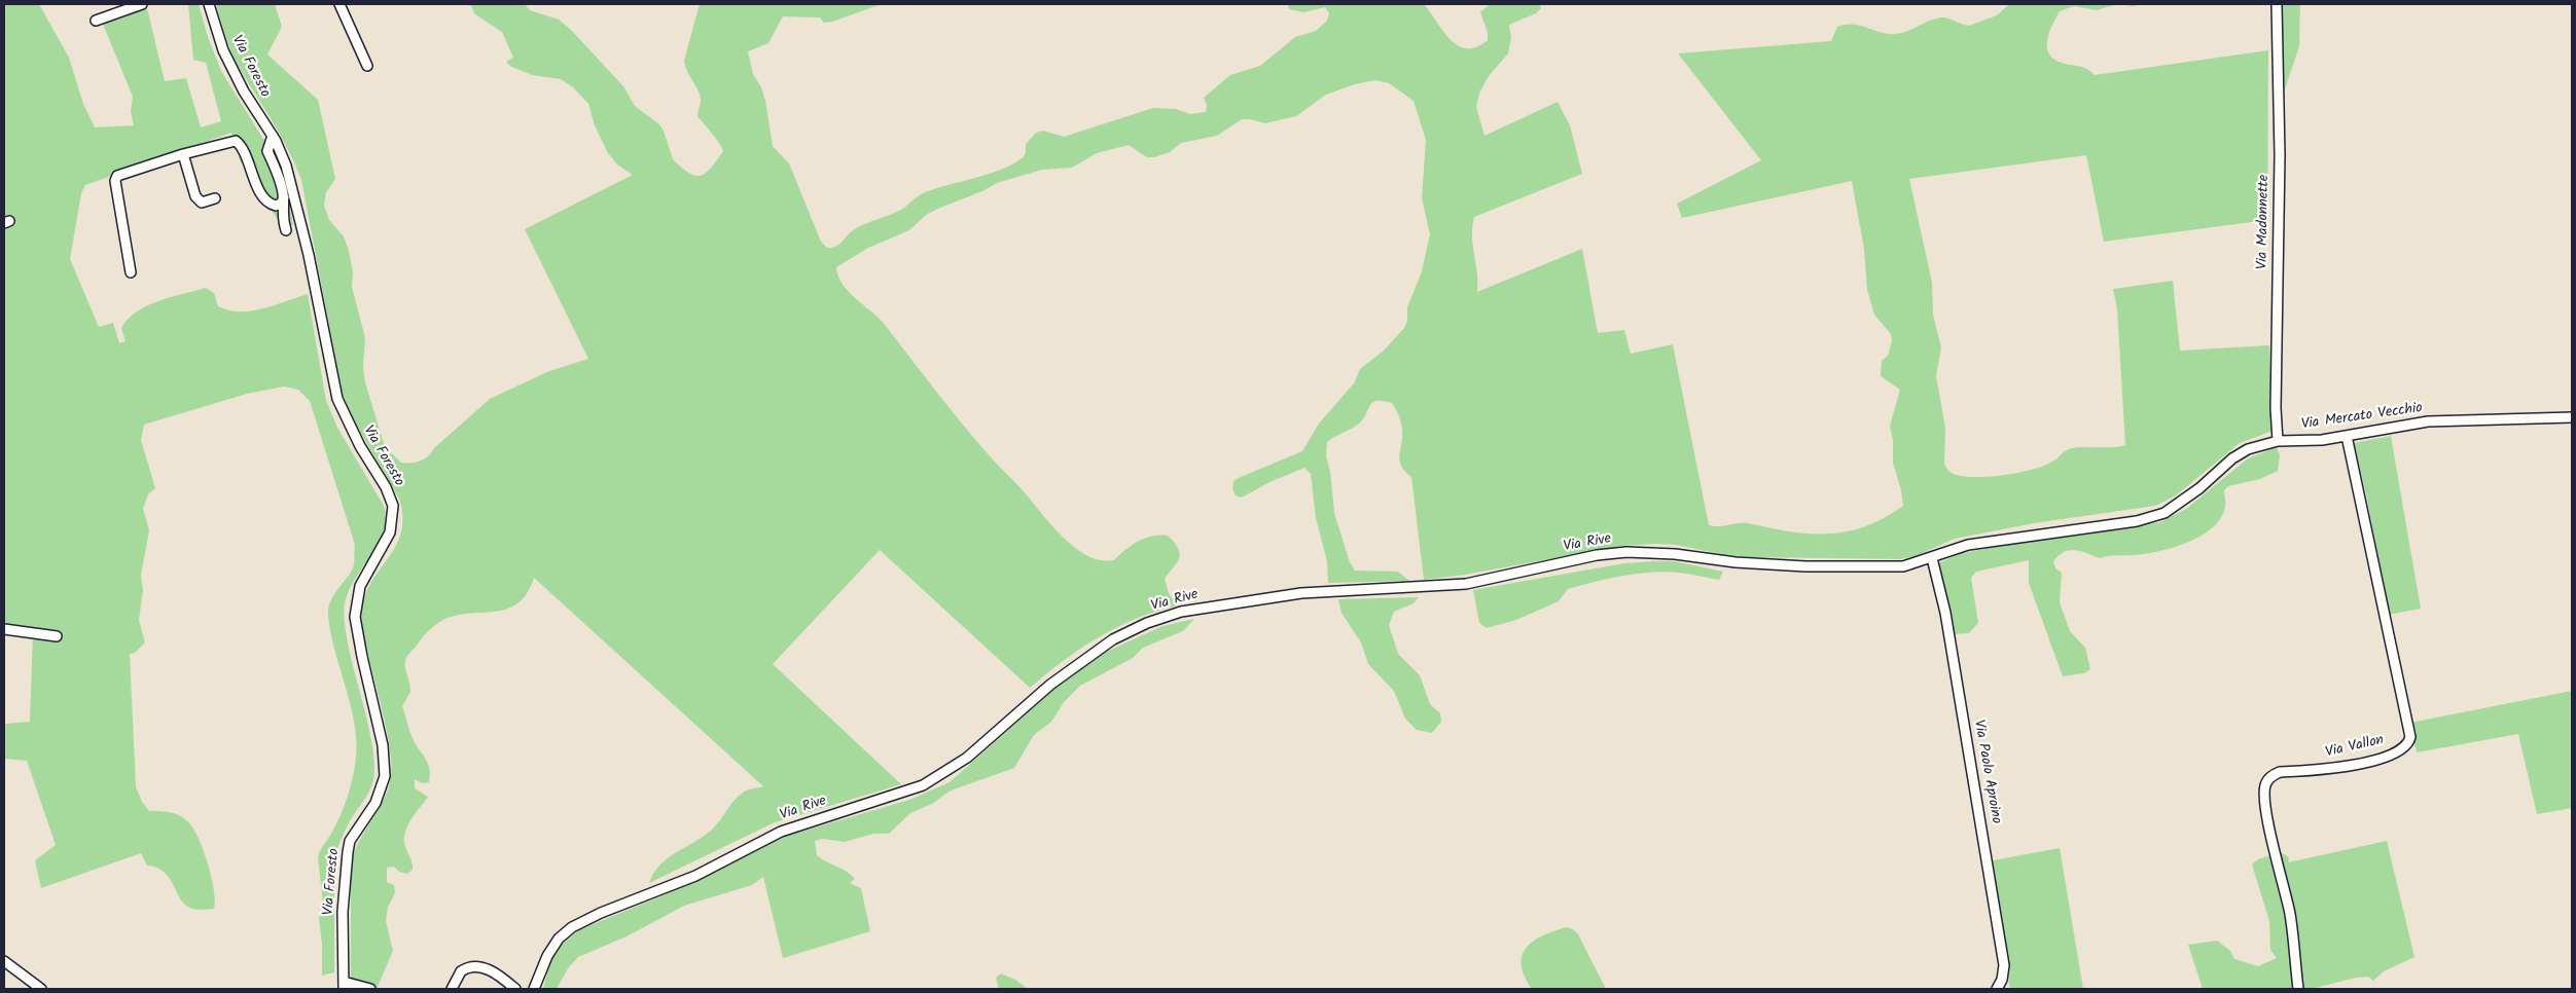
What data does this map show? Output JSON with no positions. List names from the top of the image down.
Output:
{
  "streets": {
    "street": [
      "Via Foresto",
      "Via Madonnette",
      "Via Mercato Vecchio",
      "Via Rive",
      "Via Vallon",
      "Via Paolo Aproino"
    ]
  },
  "crossings": [
    ["Via Madonnette", "Via Mercato Vecchio"],
    ["Via Mercato Vecchio", "Via Rive"],
    ["Via Mercato Vecchio", "Via Vallon"],
    ["Via Mercato Vecchio", "Via Paolo Aproino"],
    ["Via Rive", "Via Paolo Aproino"]
  ]
}
